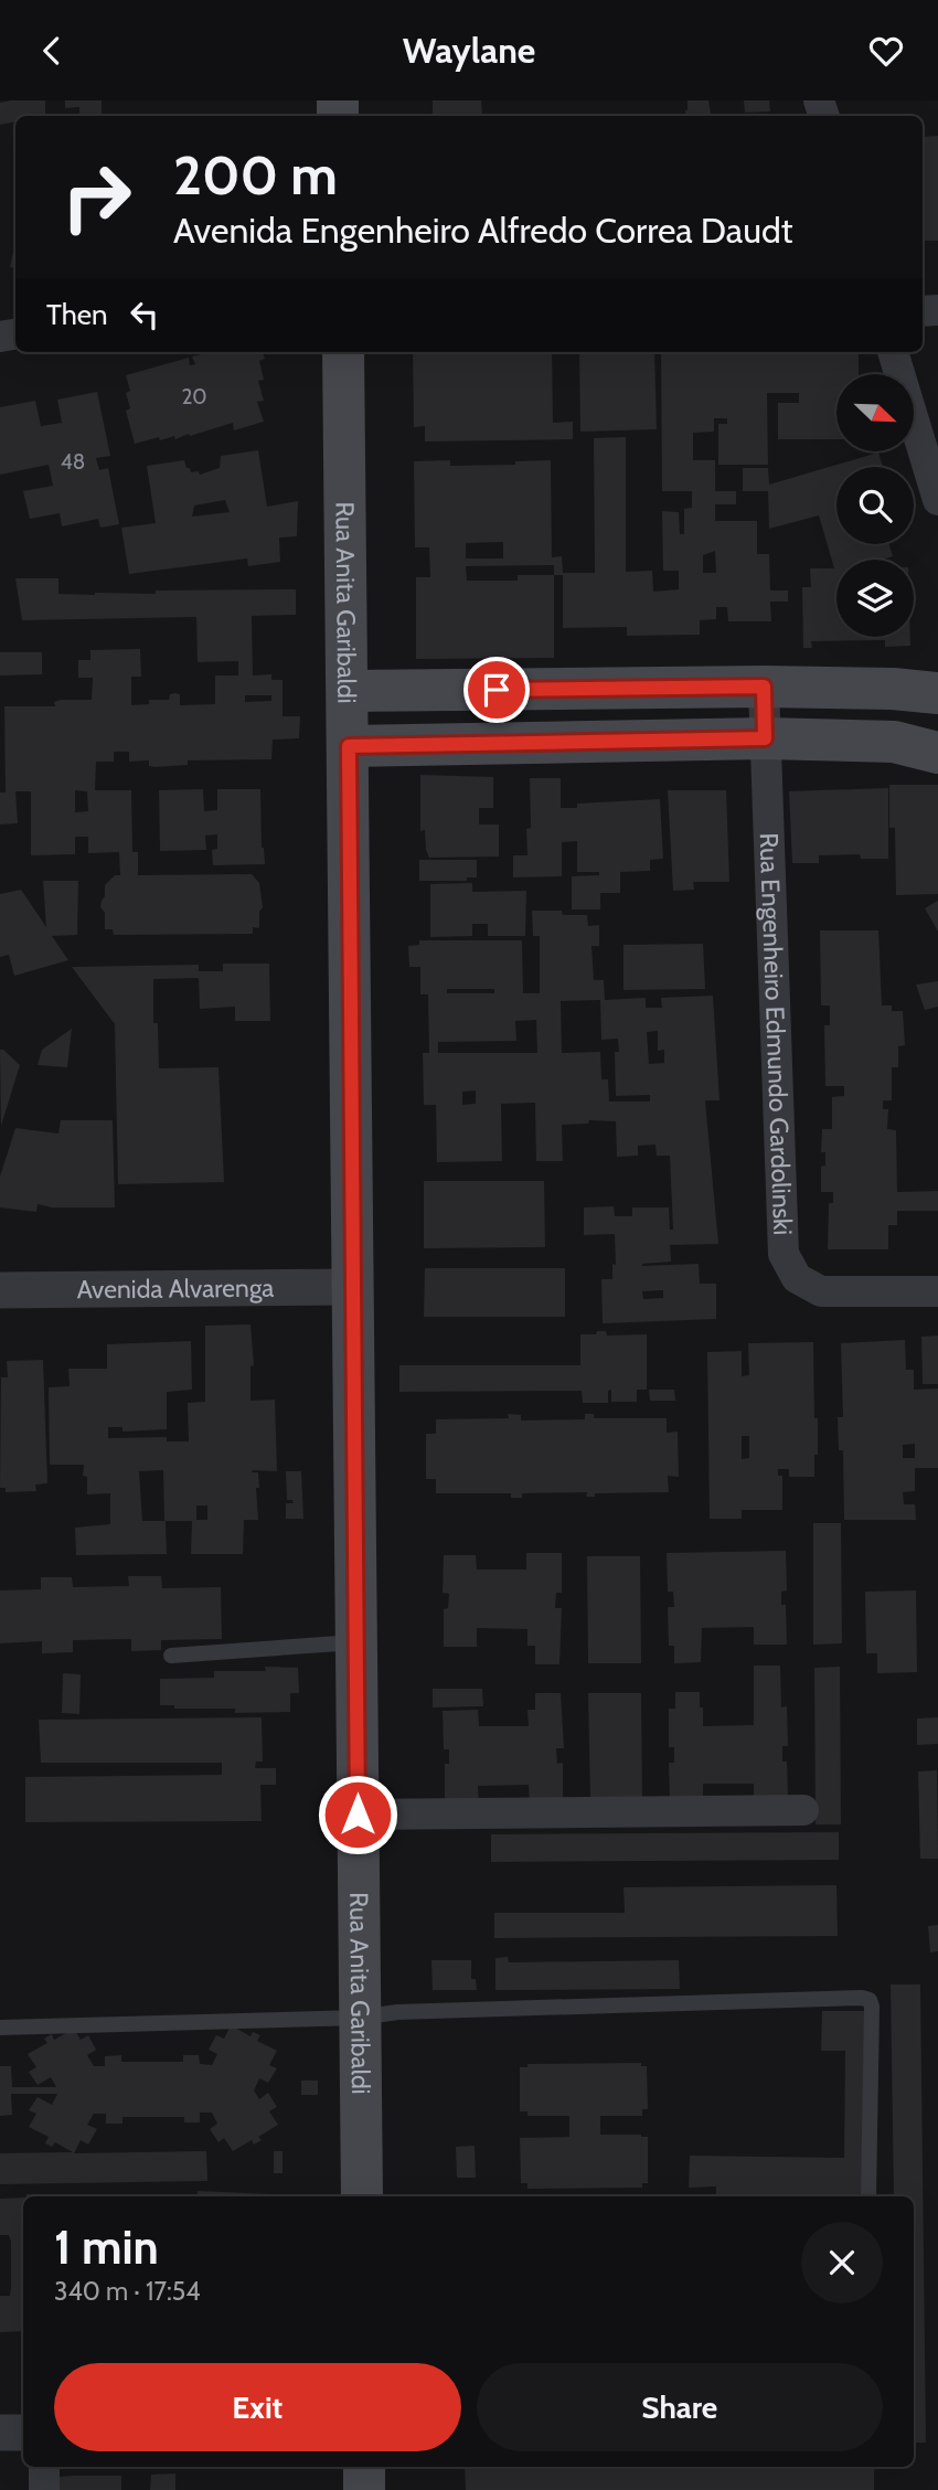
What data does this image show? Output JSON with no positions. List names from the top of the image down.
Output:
{
  "streets": {
    "main road": ["Rua Anita Garibaldi"],
    "street": ["Rua Engenheiro Edmundo Gardolinski", "Avenida Alvarenga"]
  },
  "crossings": [
    ["Rua Anita Garibaldi", "Avenida Alvarenga"]
  ],
  "house_numbers": ["20", "48"],
  "north": "bottom right",
  "page": {
    "header": "Waylane",
    "turn": ["200 m", "Avenida Engenheiro Alfredo Correa Daudt"],
    "then": "Then",
    "heading": ["1 min", "340 m · 17:54"],
    "buttons": ["Exit", "Share"]
  }
}
